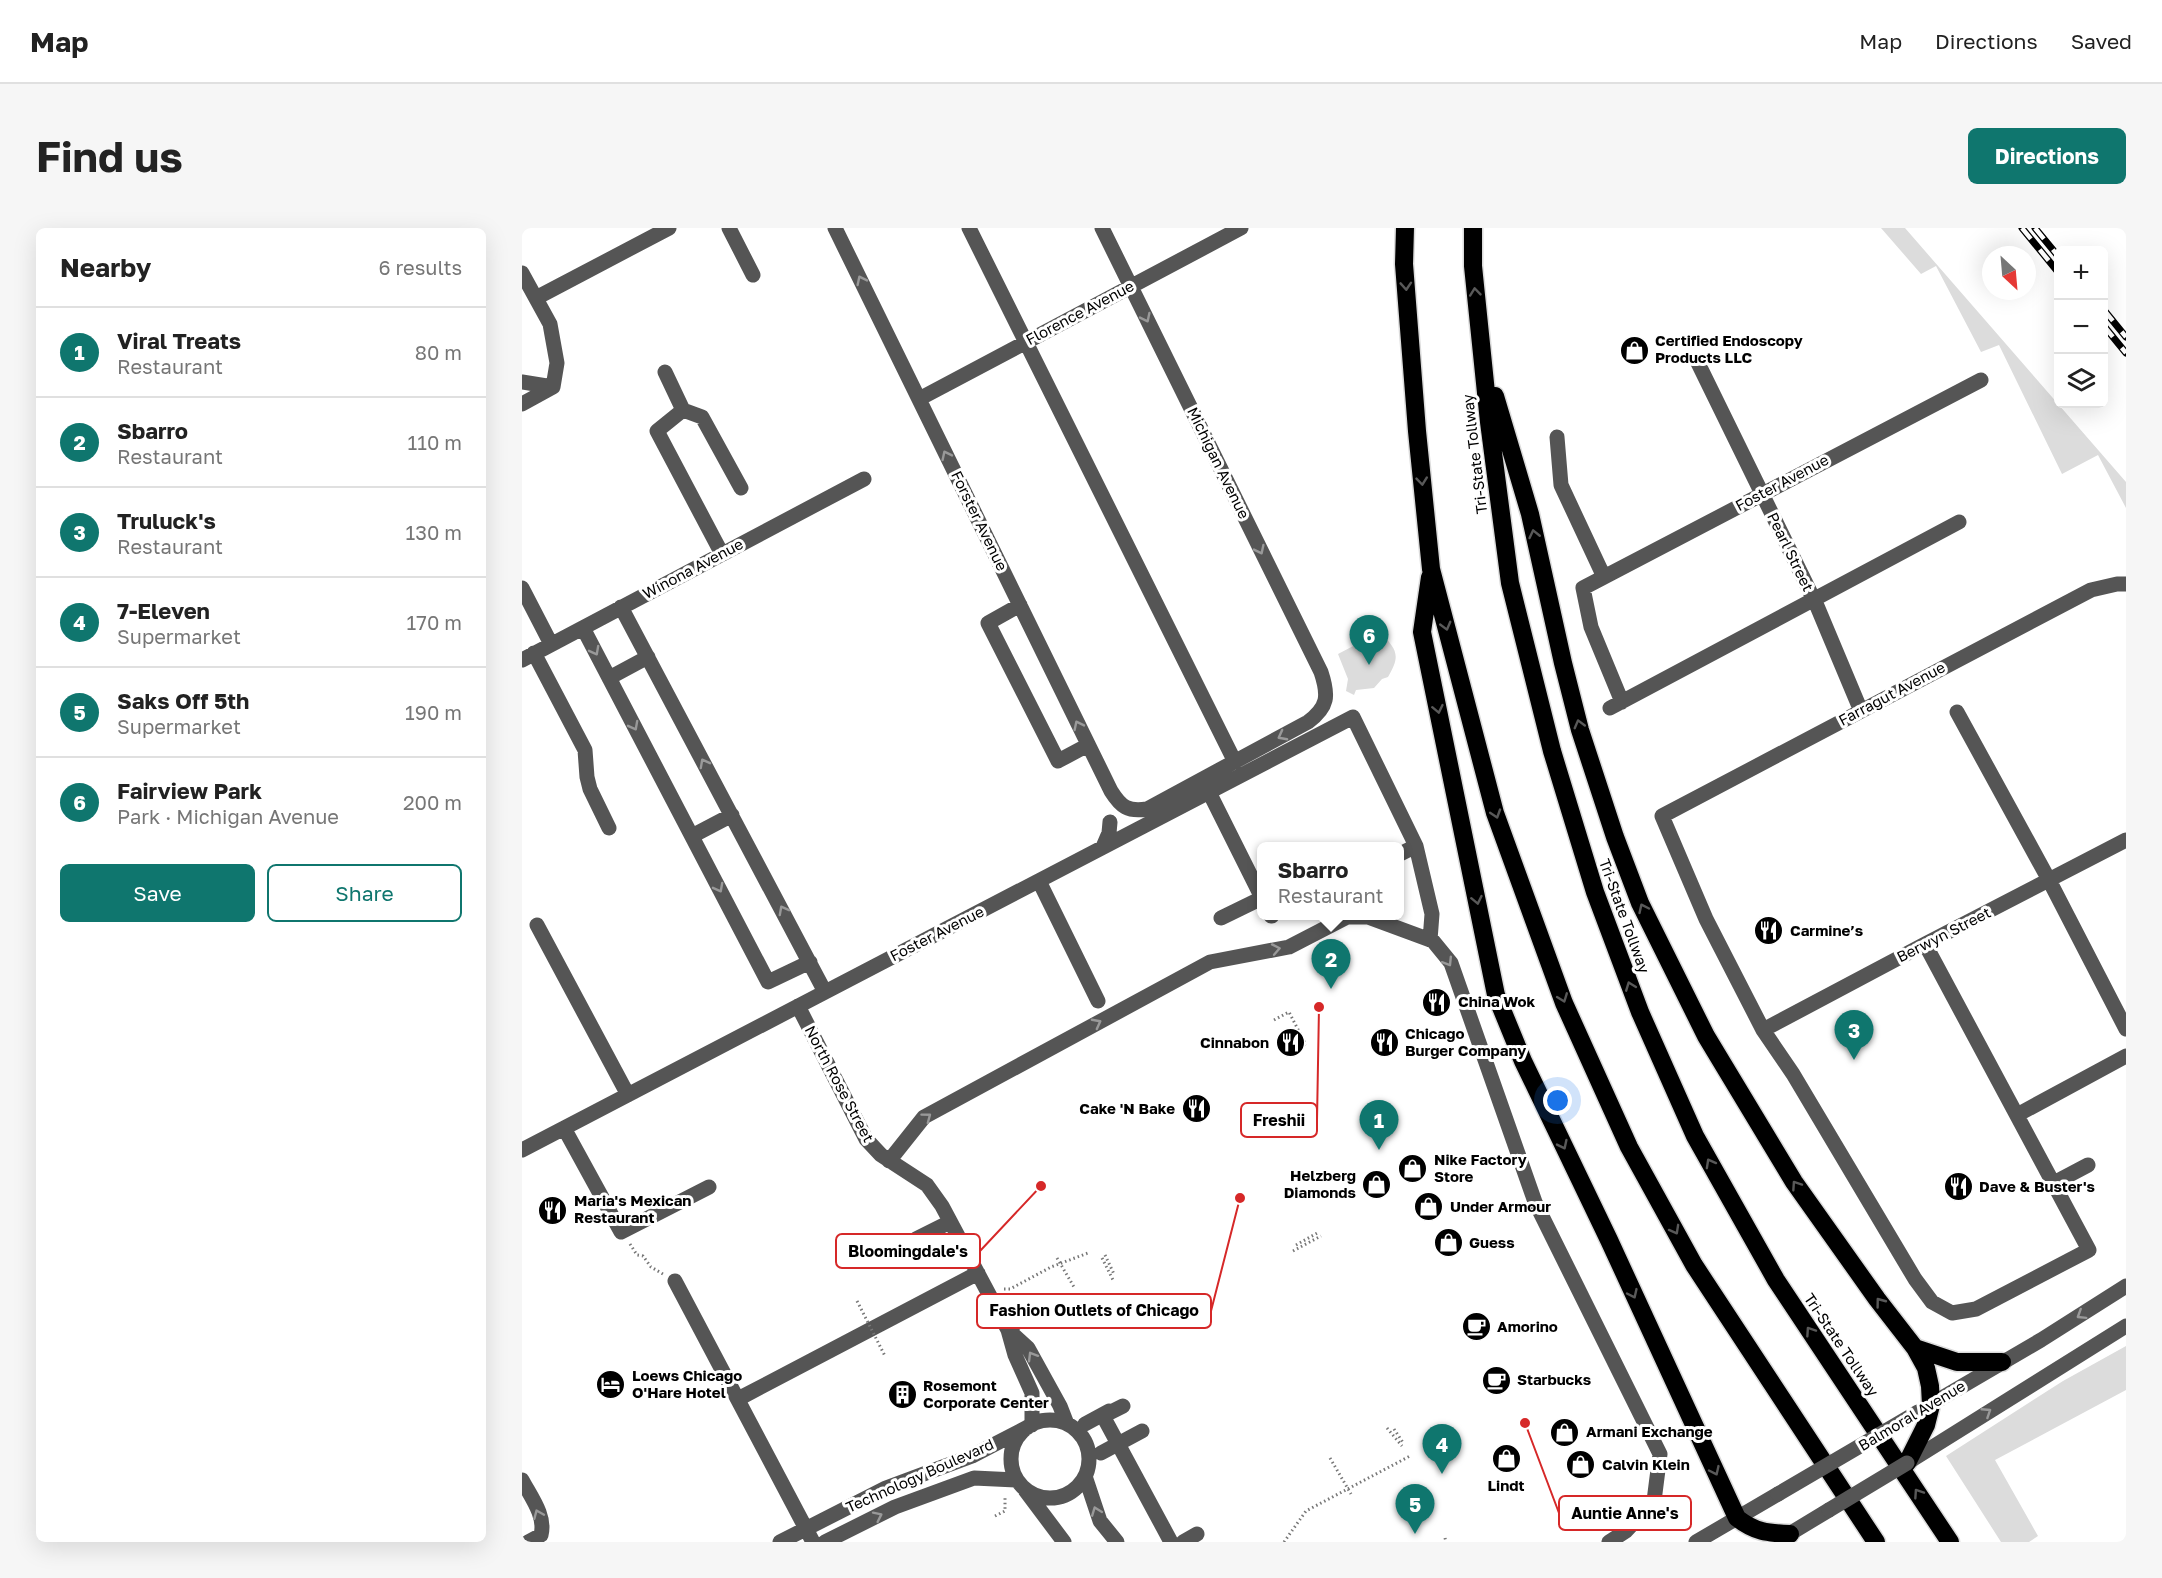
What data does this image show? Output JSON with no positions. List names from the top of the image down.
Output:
{
  "streets": {
    "highway": ["Tri-State Tollway"],
    "street": [
      "Florence Avenue",
      "Michigan Avenue",
      "Foster Avenue",
      "Forster Avenue",
      "Pearl Street",
      "Winona Avenue",
      "Farragut Avenue",
      "Berwyn Street",
      "North Rose Street",
      "Balmoral Avenue",
      "Technology Boulevard"
    ]
  },
  "crossings": [
    ["Florence Avenue", "Michigan Avenue"],
    ["Florence Avenue", "Forster Avenue"],
    ["Michigan Avenue", "Forster Avenue"],
    ["Foster Avenue", "Pearl Street"],
    ["Foster Avenue", "North Rose Street"],
    ["Pearl Street", "Farragut Avenue"],
    ["Farragut Avenue", "Berwyn Street"],
    ["North Rose Street", "Technology Boulevard"]
  ],
  "places": {
    "shop": [
      "Certified Endoscopy Products LLC",
      "Nike Factory Store",
      "Helzberg Diamonds",
      "Under Armour",
      "Guess",
      "Armani Exchange",
      "Lindt",
      "Calvin Klein"
    ],
    "restaurant": [
      "Carmine’s",
      "China Wok",
      "Cinnabon",
      "Chicago Burger Company",
      "Cake 'N Bake",
      "Dave & Buster's",
      "Maria's Mexican Restaurant"
    ],
    "other": [
      "Freshii",
      "Bloomingdale's",
      "Fashion Outlets of Chicago",
      "Auntie Anne's"
    ],
    "cafe": ["Amorino", "Starbucks"],
    "hotel": ["Loews Chicago O'Hare Hotel"],
    "building": ["Rosemont Corporate Center"]
  },
  "north": "bottom right",
  "page": {
    "header": "Map",
    "nav": ["Map", "Directions", "Saved"],
    "buttons": [
      "Directions",
      ["Save", "Share"]
    ],
    "title": "Find us",
    "heading": ["Nearby", "6 results"],
    "map_buttons": ["+", "−"],
    "list": [
      {
        "mark": "1",
        "name": "Viral Treats",
        "note": "Restaurant",
        "value": "80 m"
      },
      {
        "mark": "2",
        "name": "Sbarro",
        "note": "Restaurant",
        "value": "110 m"
      },
      {
        "mark": "3",
        "name": "Truluck's",
        "note": "Restaurant",
        "value": "130 m"
      },
      {
        "mark": "4",
        "name": "7-Eleven",
        "note": "Supermarket",
        "value": "170 m"
      },
      {
        "mark": "5",
        "name": "Saks Off 5th",
        "note": "Supermarket",
        "value": "190 m"
      },
      {
        "mark": "6",
        "name": "Fairview Park",
        "note": "Park · Michigan Avenue",
        "value": "200 m"
      }
    ],
    "pins": [
      "6",
      "2",
      "3",
      "1",
      "4",
      "5"
    ],
    "popup": ["Sbarro", "Restaurant"]
  }
}
